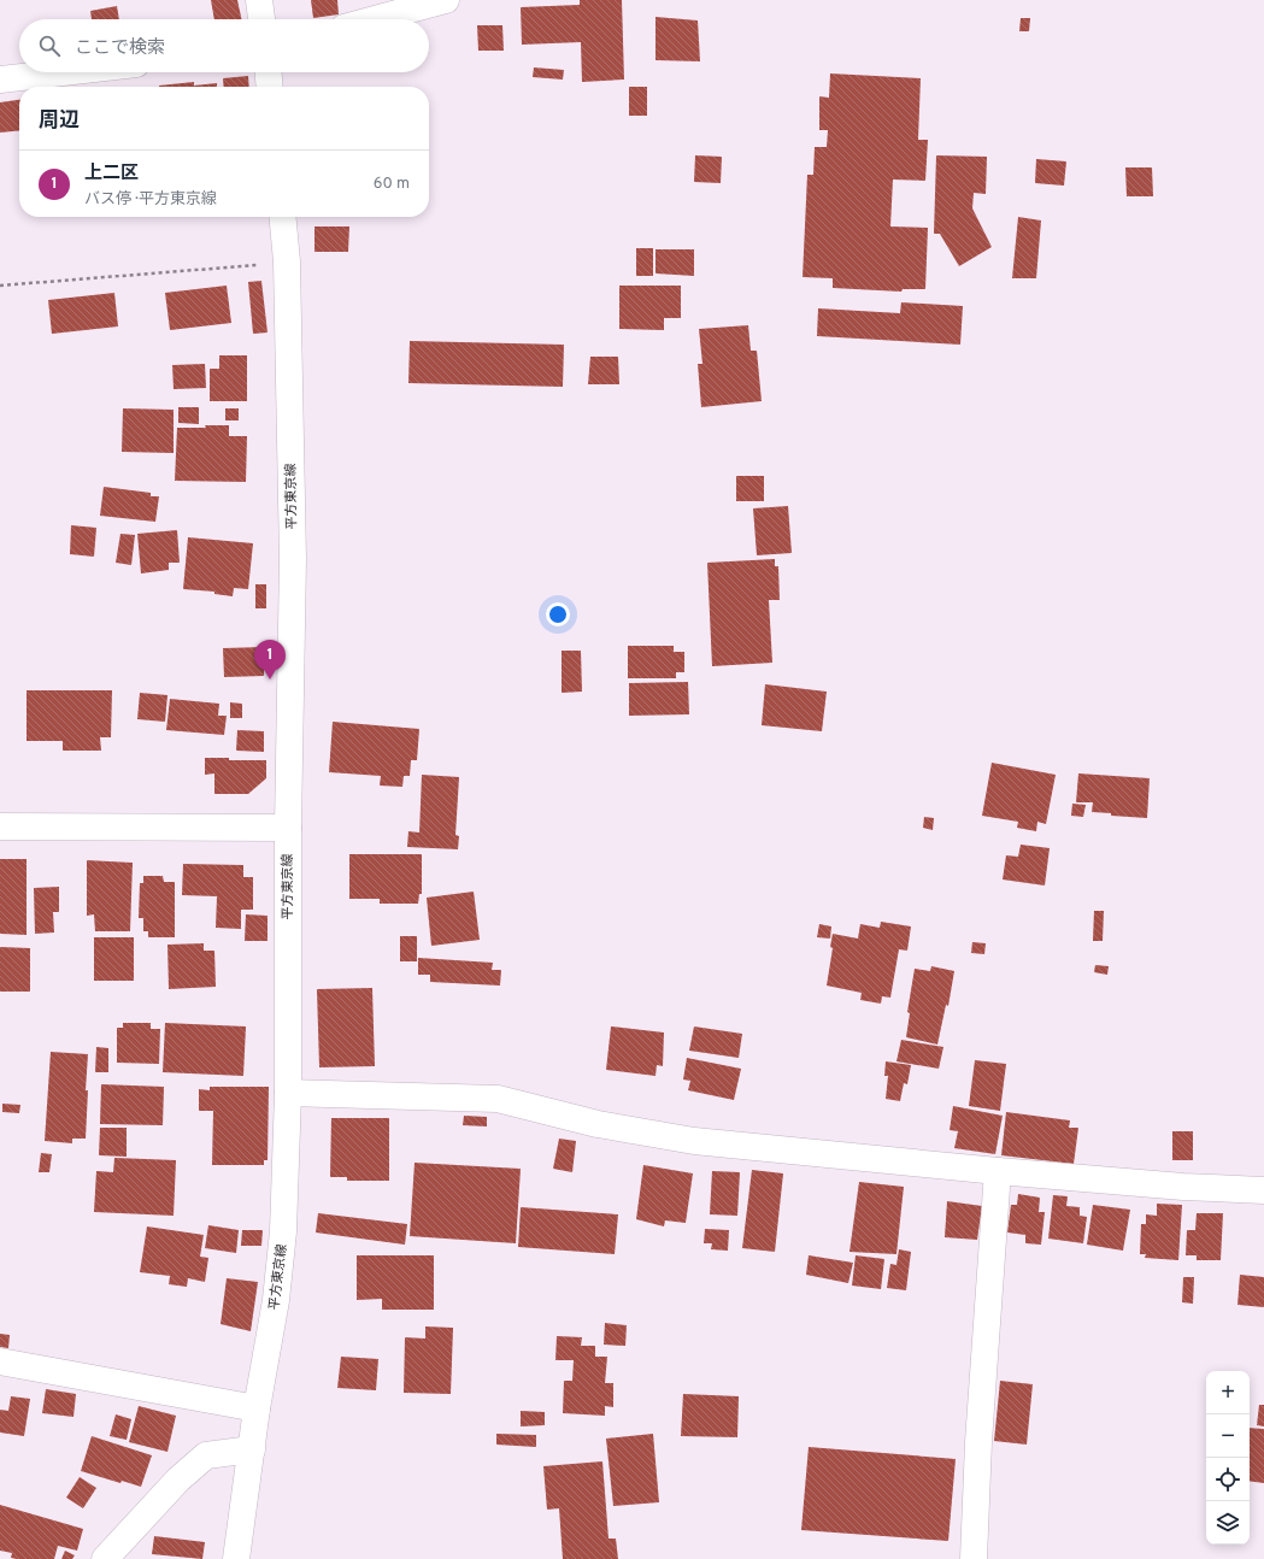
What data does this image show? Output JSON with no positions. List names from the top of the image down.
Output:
{
  "streets": {
    "street": ["平方東京線"]
  },
  "page": {
    "search": "ここで検索",
    "heading": "周辺",
    "list": [
      {
        "mark": "1",
        "name": "上二区",
        "note": "バス停 · 平方東京線",
        "value": "60 m"
      }
    ],
    "pins": "1",
    "map_buttons": ["+", "−"]
  }
}
